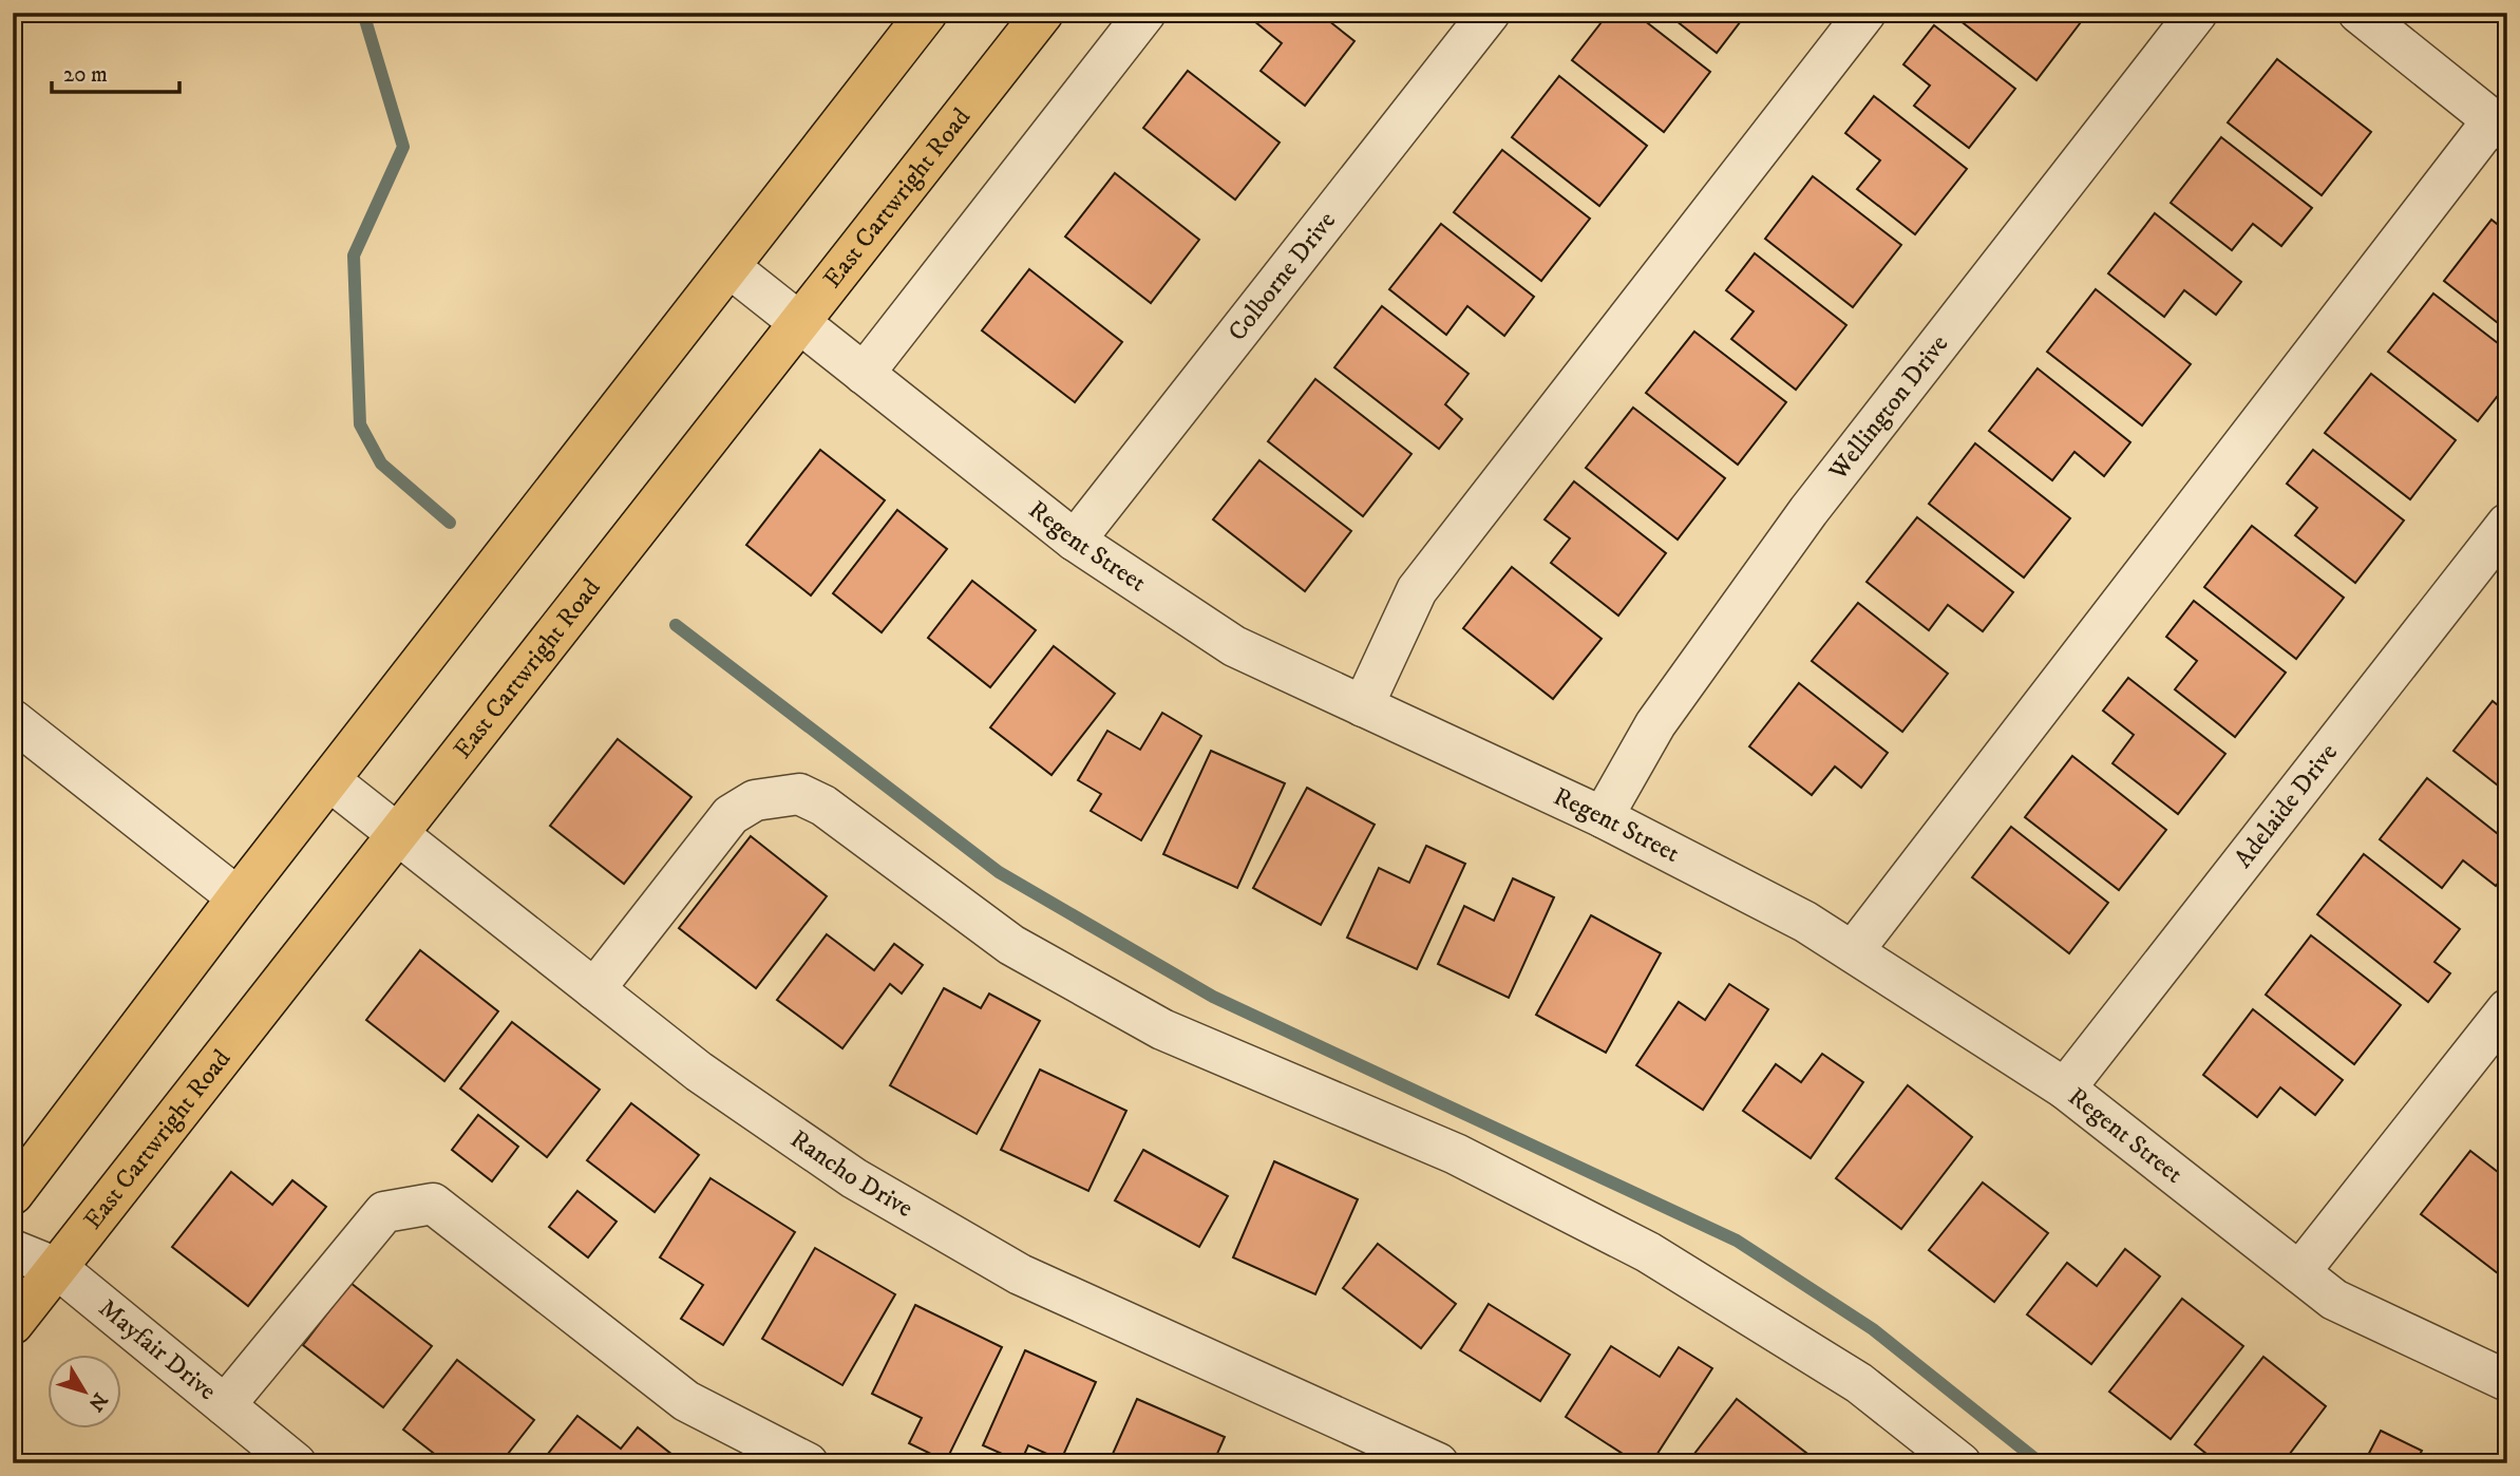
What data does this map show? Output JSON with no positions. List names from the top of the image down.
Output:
{
  "streets": {
    "main road": ["East Cartwright Road"],
    "street": [
      "Colborne Drive",
      "Wellington Drive",
      "Regent Street",
      "Adelaide Drive",
      "Rancho Drive",
      "Mayfair Drive"
    ]
  },
  "crossings": [
    ["East Cartwright Road", "Regent Street"],
    ["East Cartwright Road", "Rancho Drive"],
    ["East Cartwright Road", "Mayfair Drive"],
    ["Colborne Drive", "Regent Street"],
    ["Wellington Drive", "Regent Street"],
    ["Regent Street", "Adelaide Drive"]
  ],
  "scale_bar": "20 m",
  "north": "bottom right"
}
